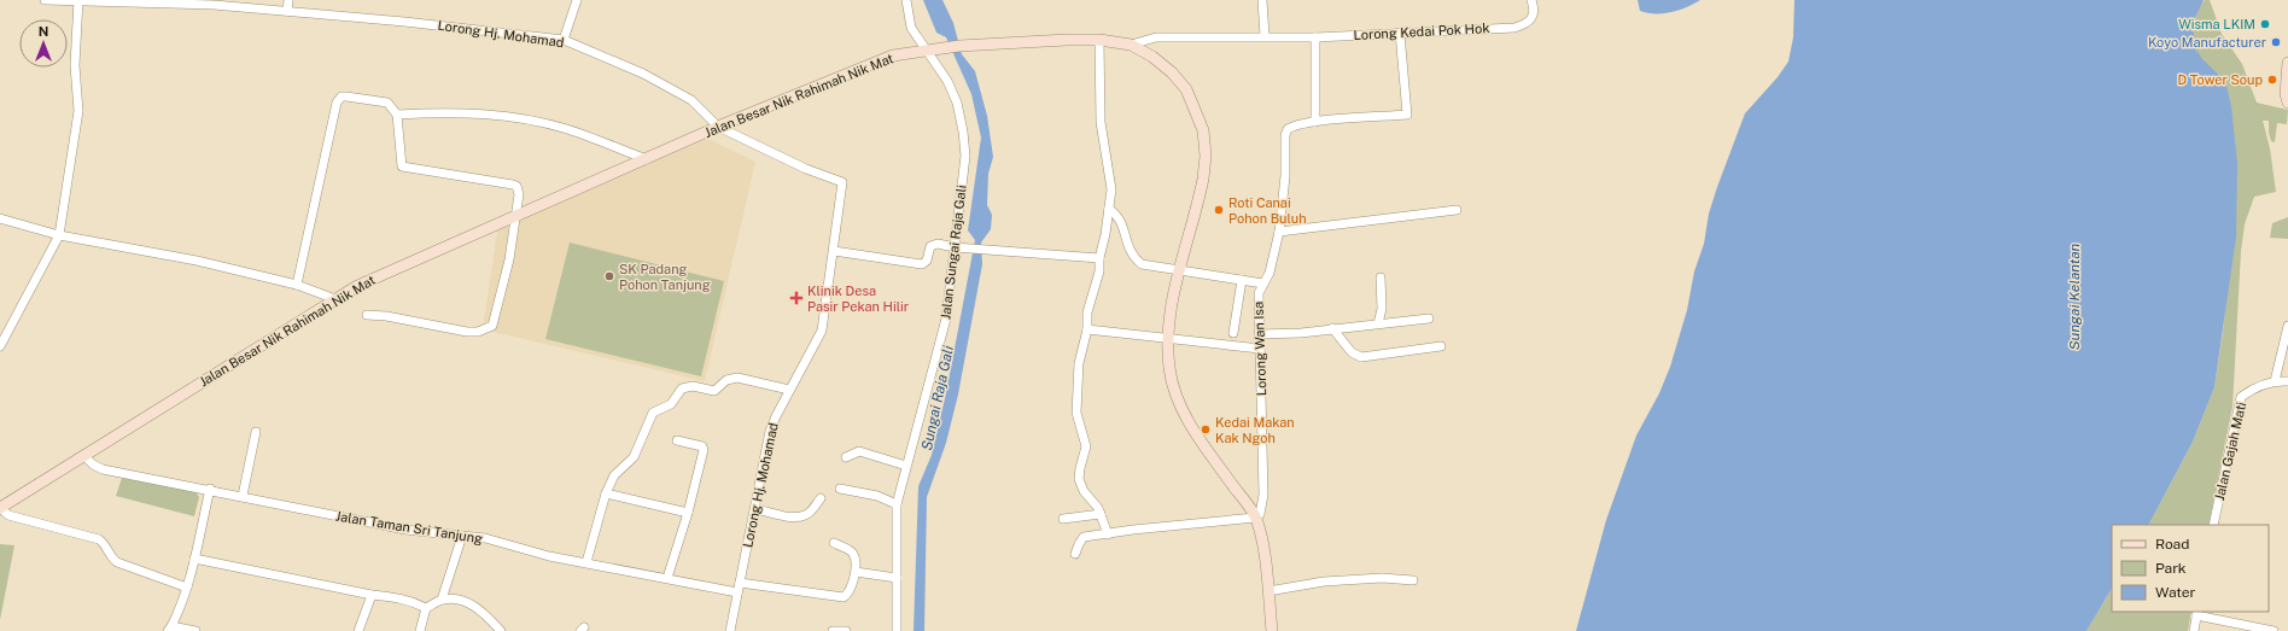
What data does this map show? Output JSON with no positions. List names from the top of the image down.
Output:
{
  "streets": {
    "street": [
      "Lorong Kedai Pok Hok",
      "Lorong Hj. Mohamad",
      "Jalan Besar Nik Rahimah Nik Mat",
      "Jalan Sungai Raja Gali",
      "Lorong Wan Isa",
      "Jalan Gajah Mati",
      "Jalan Taman Sri Tanjung"
    ]
  },
  "crossings": [
    ["Lorong Kedai Pok Hok", "Jalan Besar Nik Rahimah Nik Mat"],
    ["Lorong Kedai Pok Hok", "Lorong Wan Isa"],
    ["Lorong Hj. Mohamad", "Jalan Besar Nik Rahimah Nik Mat"],
    ["Lorong Hj. Mohamad", "Jalan Taman Sri Tanjung"],
    ["Jalan Besar Nik Rahimah Nik Mat", "Jalan Sungai Raja Gali"],
    ["Jalan Besar Nik Rahimah Nik Mat", "Lorong Wan Isa"],
    ["Jalan Besar Nik Rahimah Nik Mat", "Jalan Taman Sri Tanjung"]
  ],
  "water": ["Sungai Kelantan", "Sungai Raja Gali"],
  "places": {
    "other": [
      "Wisma LKIM",
      "Koyo Manufacturer",
      "D Tower Soup",
      "Roti Canai Pohon Buluh",
      "SK Padang Pohon Tanjung",
      "Kedai Makan Kak Ngoh"
    ],
    "health": ["Klinik Desa Pasir Pekan Hilir"]
  },
  "legend": ["Road", "Park", "Water"],
  "north": "top"
}
